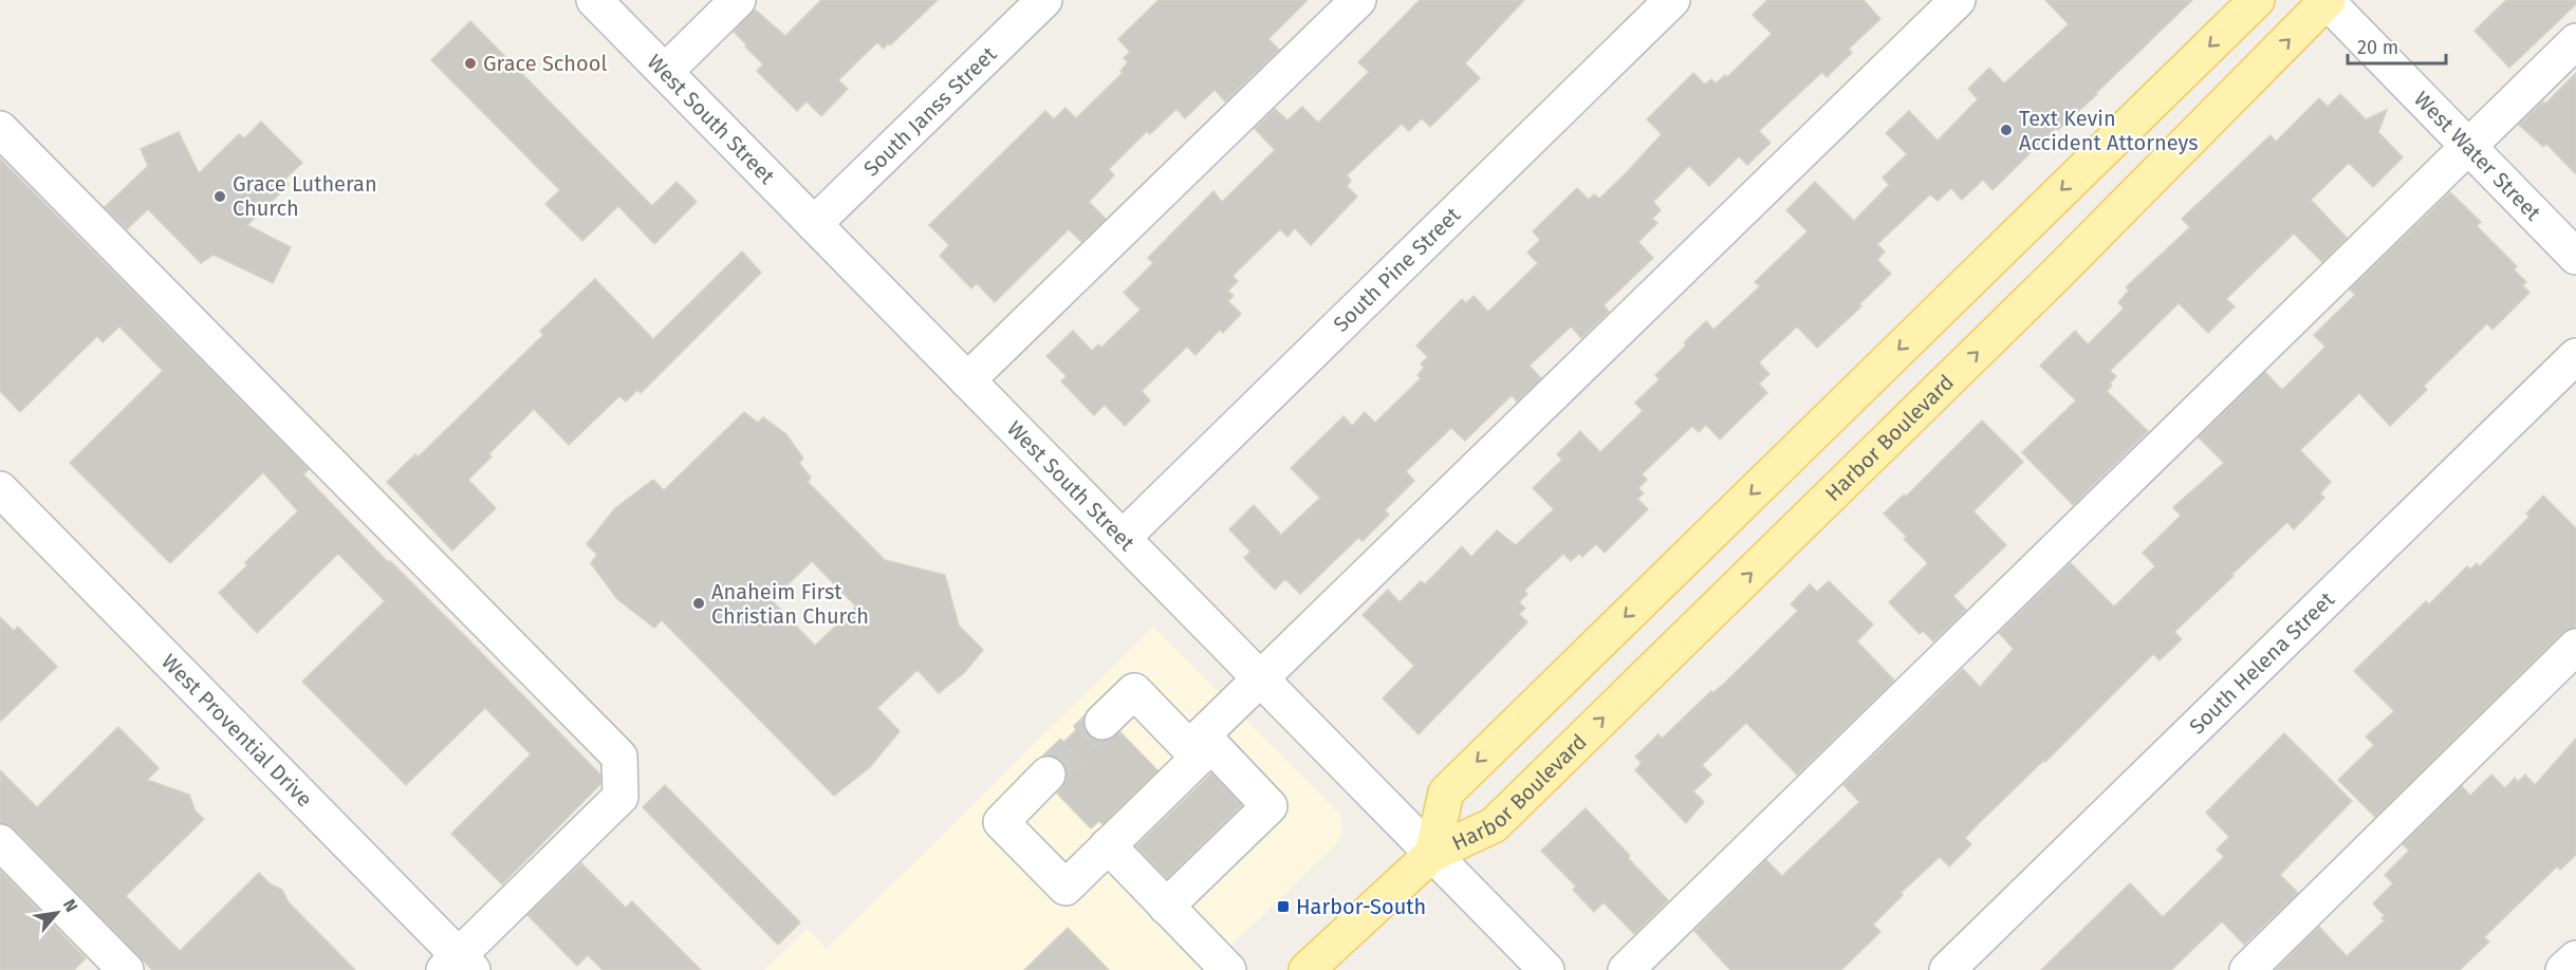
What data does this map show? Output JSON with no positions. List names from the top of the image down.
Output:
{
  "streets": {
    "main road": ["Harbor Boulevard"],
    "street": [
      "South Janss Street",
      "West South Street",
      "West Water Street",
      "South Pine Street",
      "South Helena Street",
      "West Provential Drive"
    ]
  },
  "crossings": [
    ["South Janss Street", "West South Street"],
    ["West South Street", "South Pine Street"],
    ["West South Street", "Harbor Boulevard"],
    ["West Water Street", "Harbor Boulevard"]
  ],
  "places": {
    "other": [
      "Grace School",
      "Text Kevin Accident Attorneys",
      "Grace Lutheran Church",
      "Anaheim First Christian Church"
    ],
    "transit": ["Harbor-South"]
  },
  "scale_bar": "20 m",
  "north": "top right"
}
